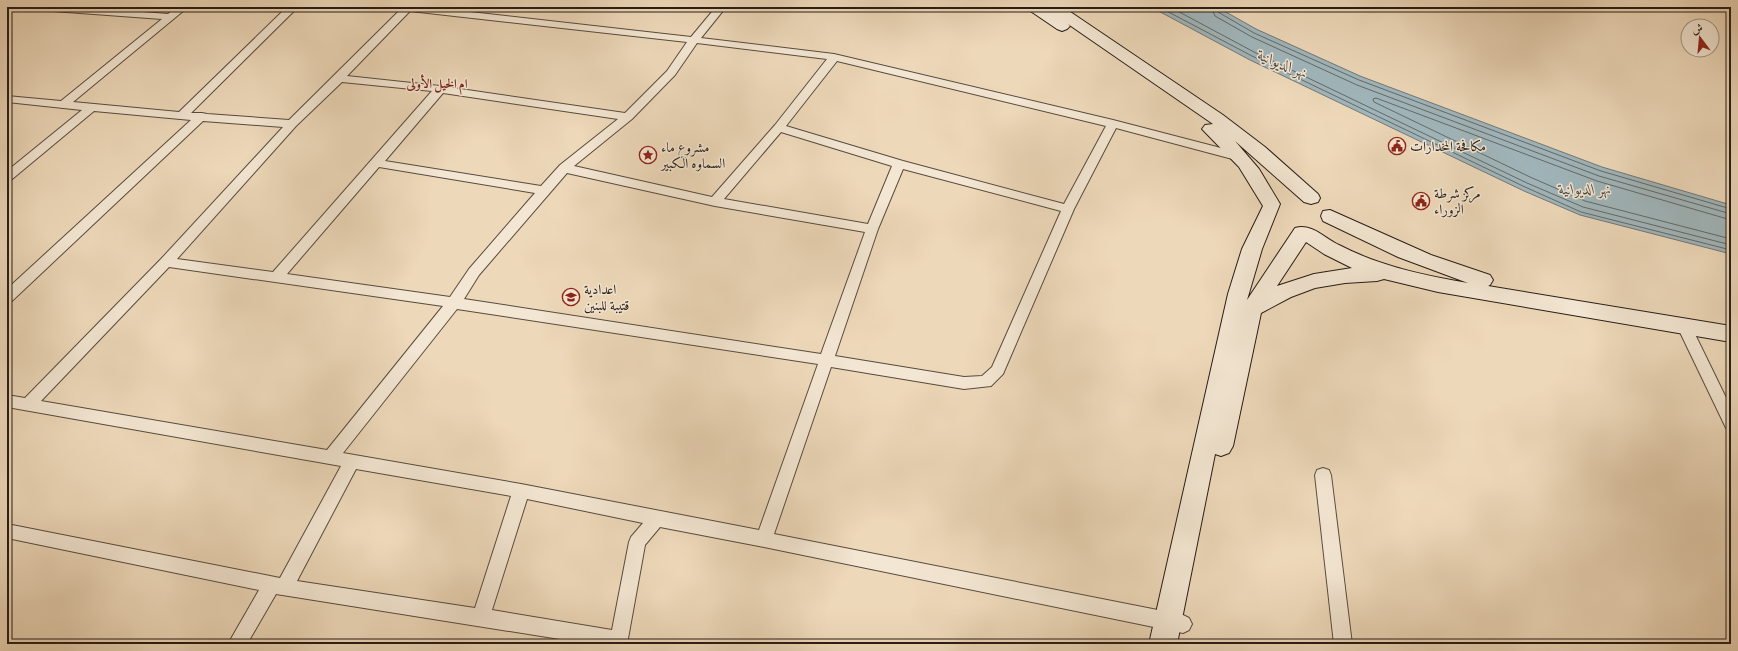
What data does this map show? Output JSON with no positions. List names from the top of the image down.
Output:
{
  "districts": ["ام الخيل الأولى"],
  "water": ["نهر الديوانية"],
  "places": {
    "public building": ["مكافحة المخدارات", "مركز شرطة الزوراء"],
    "place": ["مشروع ماء السماوه الكبير"],
    "school or university": ["اعدادية قتيبة للبنين"]
  },
  "north": "top"
}
